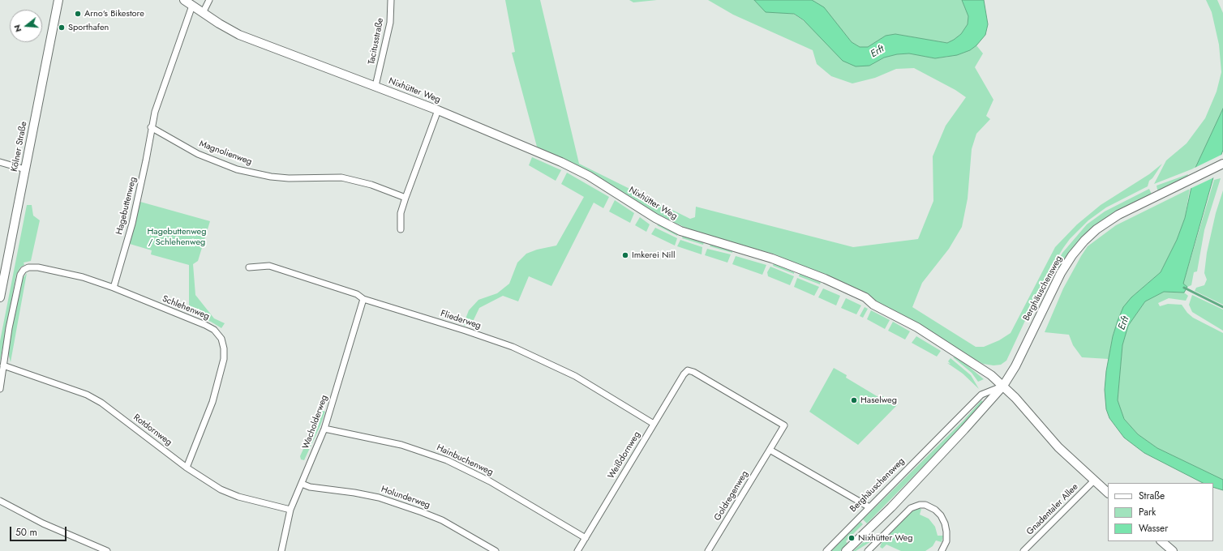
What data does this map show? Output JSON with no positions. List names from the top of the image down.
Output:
{
  "streets": {
    "main road": ["Nixhütter Weg", "Kölner Straße", "Berghäuschensweg"],
    "street": [
      "Tacitusstraße",
      "Magnolienweg",
      "Hagebuttenweg",
      "Schlehenweg",
      "Fliederweg",
      "Wacholderweg",
      "Rotdornweg",
      "Weißdornweg",
      "Hainbuchenweg",
      "Goldregenweg",
      "Holunderweg",
      "Gnadentaler Allee"
    ]
  },
  "crossings": [
    ["Tacitusstraße", "Nixhütter Weg"],
    ["Nixhütter Weg", "Berghäuschensweg"],
    ["Nixhütter Weg", "Gnadentaler Allee"],
    ["Magnolienweg", "Hagebuttenweg"],
    ["Hagebuttenweg", "Schlehenweg"],
    ["Schlehenweg", "Rotdornweg"],
    ["Fliederweg", "Wacholderweg"],
    ["Fliederweg", "Weißdornweg"],
    ["Wacholderweg", "Rotdornweg"],
    ["Wacholderweg", "Hainbuchenweg"],
    ["Wacholderweg", "Holunderweg"],
    ["Weißdornweg", "Hainbuchenweg"],
    ["Weißdornweg", "Goldregenweg"]
  ],
  "water": ["Erft"],
  "parks": ["Hagebuttenweg / Schlehenweg"],
  "places": [
    "Arno‘s Bikestore",
    "Sporthafen",
    "Imkerei Nill",
    "Haselweg",
    "Nixhütter Weg"
  ],
  "legend": ["Straße", "Park", "Wasser"],
  "scale_bar": "50 m",
  "north": "left"
}
